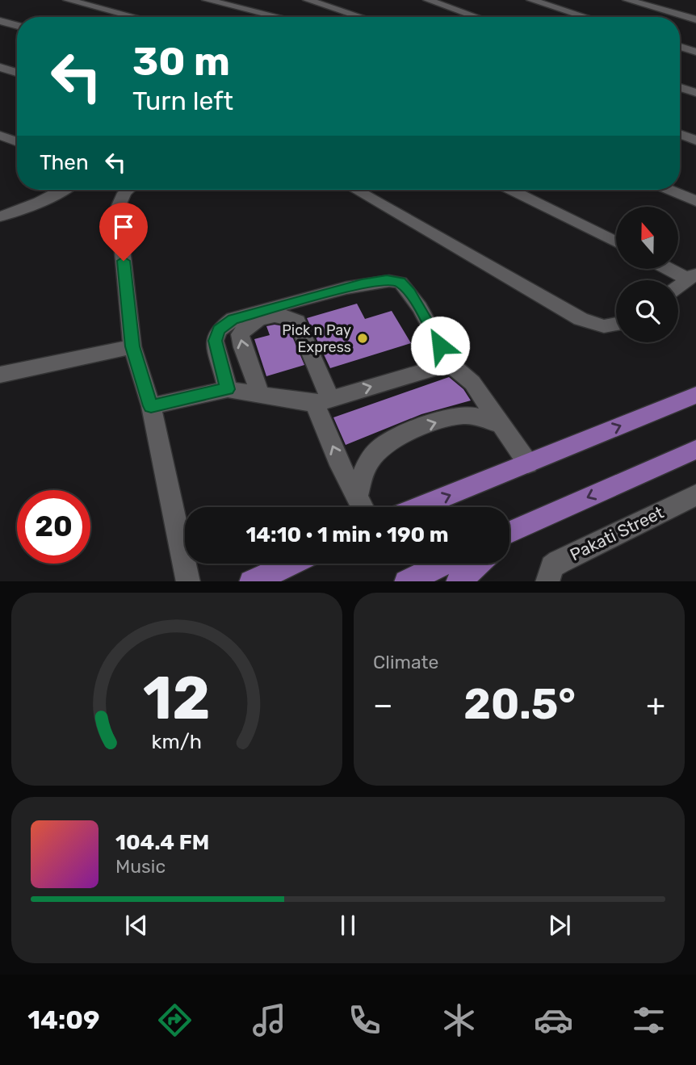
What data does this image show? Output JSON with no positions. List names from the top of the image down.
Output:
{
  "streets": {
    "street": ["Pakati Street"]
  },
  "places": ["Pick n Pay Express"],
  "north": "top",
  "page": {
    "turn": ["30 m", "Turn left"],
    "then": "Then",
    "limit": "20",
    "trip": "14:10 · 1 min · 190 m",
    "tile": "Climate",
    "heat": ["−", "20.5°", "+"],
    "song": ["104.4 FM", "Music"],
    "tabs": "14:09",
    "gauge": ["12", "km/h"]
  }
}
